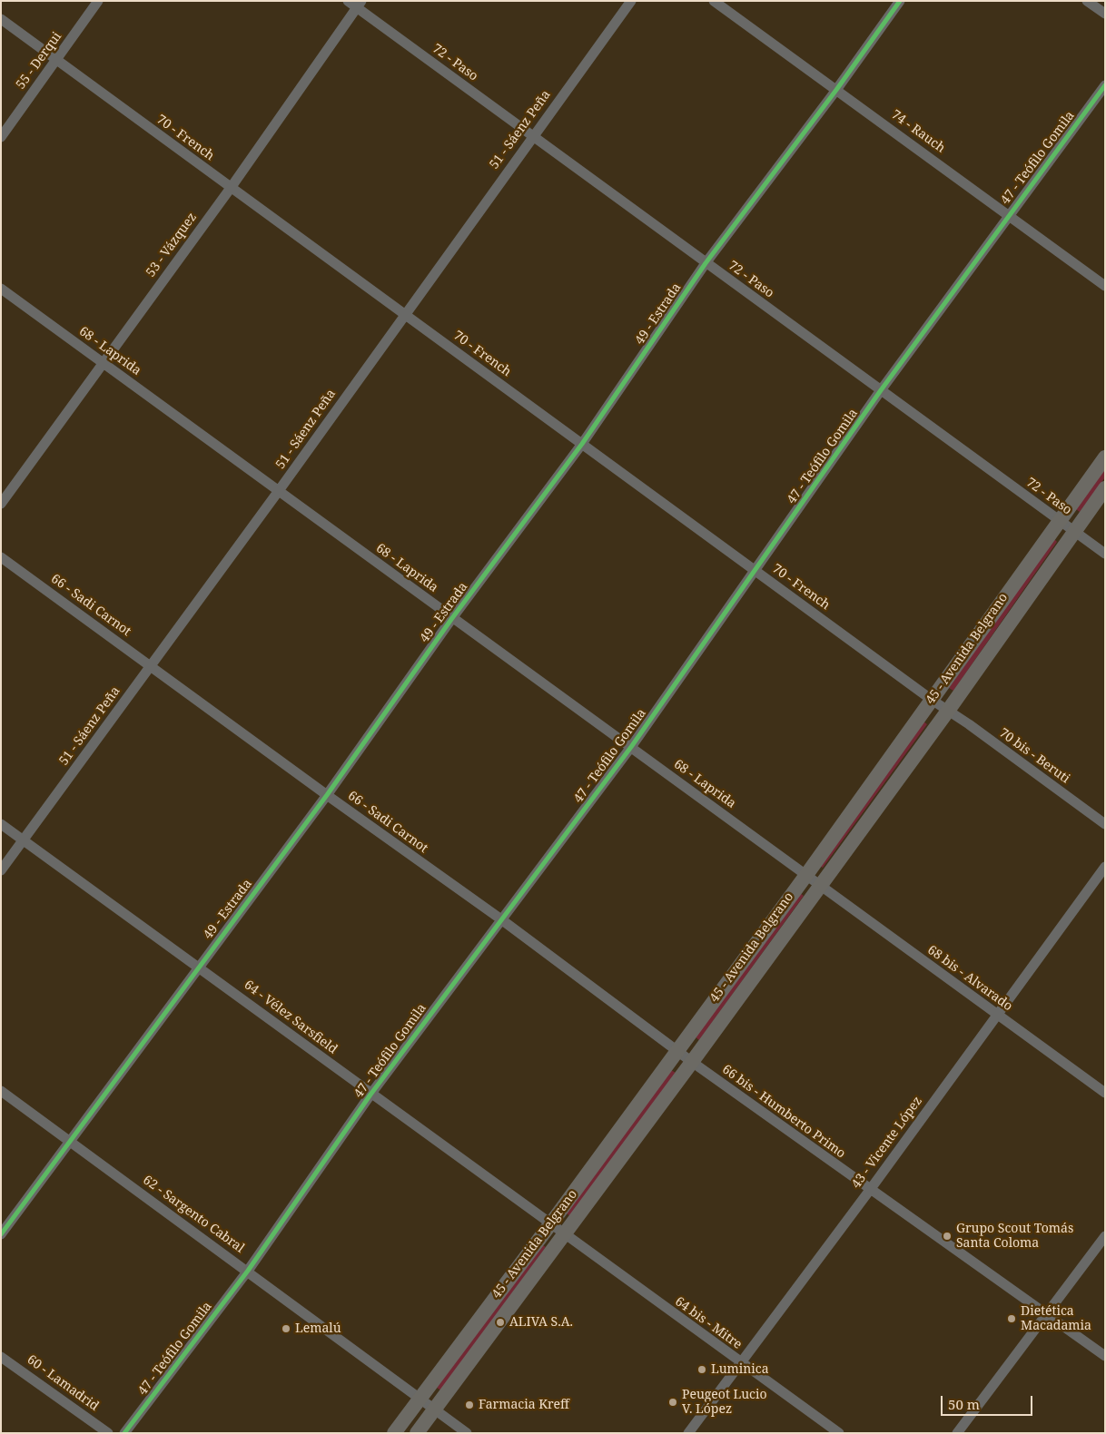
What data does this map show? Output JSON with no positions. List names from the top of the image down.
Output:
{
  "streets": {
    "main road": ["45 - Avenida Belgrano"],
    "street": [
      "55 - Derqui",
      "72 - Paso",
      "51 - Sáenz Peña",
      "74 - Rauch",
      "70 - French",
      "47 - Teófilo Gomila",
      "53 - Vázquez",
      "49 - Estrada",
      "68 - Laprida",
      "66 - Sadi Carnot",
      "70 bis - Beruti",
      "68 bis - Alvarado",
      "64 - Vélez Sarsfield",
      "66 bis - Humberto Primo",
      "43 - Vicente López",
      "62 - Sargento Cabral",
      "64 bis - Mitre",
      "60 - Lamadrid"
    ]
  },
  "crossings": [
    ["55 - Derqui", "70 - French"],
    ["72 - Paso", "51 - Sáenz Peña"],
    ["72 - Paso", "47 - Teófilo Gomila"],
    ["72 - Paso", "53 - Vázquez"],
    ["72 - Paso", "49 - Estrada"],
    ["72 - Paso", "45 - Avenida Belgrano"],
    ["51 - Sáenz Peña", "70 - French"],
    ["51 - Sáenz Peña", "68 - Laprida"],
    ["51 - Sáenz Peña", "66 - Sadi Carnot"],
    ["51 - Sáenz Peña", "64 - Vélez Sarsfield"],
    ["74 - Rauch", "47 - Teófilo Gomila"],
    ["74 - Rauch", "49 - Estrada"],
    ["70 - French", "47 - Teófilo Gomila"],
    ["70 - French", "53 - Vázquez"],
    ["70 - French", "49 - Estrada"],
    ["70 - French", "45 - Avenida Belgrano"],
    ["70 - French", "70 bis - Beruti"],
    ["47 - Teófilo Gomila", "68 - Laprida"],
    ["47 - Teófilo Gomila", "66 - Sadi Carnot"],
    ["47 - Teófilo Gomila", "64 - Vélez Sarsfield"],
    ["47 - Teófilo Gomila", "62 - Sargento Cabral"],
    ["53 - Vázquez", "68 - Laprida"],
    ["49 - Estrada", "68 - Laprida"],
    ["49 - Estrada", "66 - Sadi Carnot"],
    ["49 - Estrada", "64 - Vélez Sarsfield"],
    ["49 - Estrada", "62 - Sargento Cabral"],
    ["68 - Laprida", "45 - Avenida Belgrano"],
    ["68 - Laprida", "68 bis - Alvarado"],
    ["66 - Sadi Carnot", "45 - Avenida Belgrano"],
    ["66 - Sadi Carnot", "66 bis - Humberto Primo"],
    ["45 - Avenida Belgrano", "70 bis - Beruti"],
    ["45 - Avenida Belgrano", "68 bis - Alvarado"],
    ["45 - Avenida Belgrano", "64 - Vélez Sarsfield"],
    ["45 - Avenida Belgrano", "66 bis - Humberto Primo"],
    ["45 - Avenida Belgrano", "62 - Sargento Cabral"],
    ["45 - Avenida Belgrano", "64 bis - Mitre"],
    ["68 bis - Alvarado", "43 - Vicente López"],
    ["64 - Vélez Sarsfield", "64 bis - Mitre"],
    ["66 bis - Humberto Primo", "43 - Vicente López"],
    ["43 - Vicente López", "64 bis - Mitre"]
  ],
  "places": [
    "Grupo Scout Tomás Santa Coloma",
    "Dietética Macadamia",
    "ALIVA S.A.",
    "Lemalú",
    "Luminica",
    "Peugeot Lucio V. López",
    "Farmacia Kreff"
  ],
  "scale_bar": "50 m"
}
